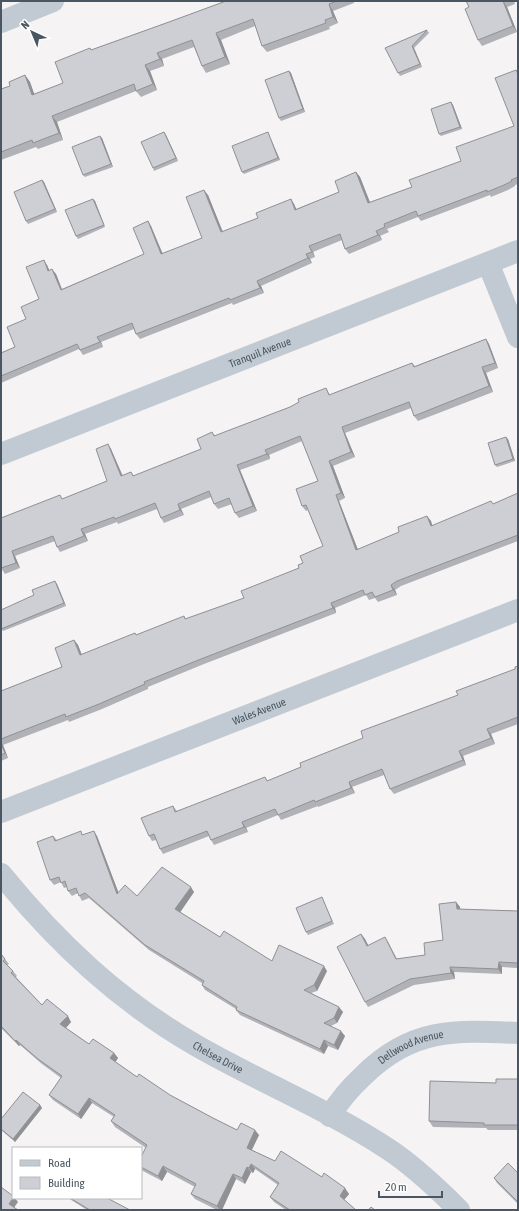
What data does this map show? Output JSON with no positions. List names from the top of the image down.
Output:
{
  "streets": {
    "street": [
      "Tranquil Avenue",
      "Wales Avenue",
      "Dellwood Avenue",
      "Chelsea Drive"
    ]
  },
  "crossings": [
    ["Dellwood Avenue", "Chelsea Drive"]
  ],
  "legend": ["Road", "Building"],
  "scale_bar": "20 m",
  "north": "top left"
}
